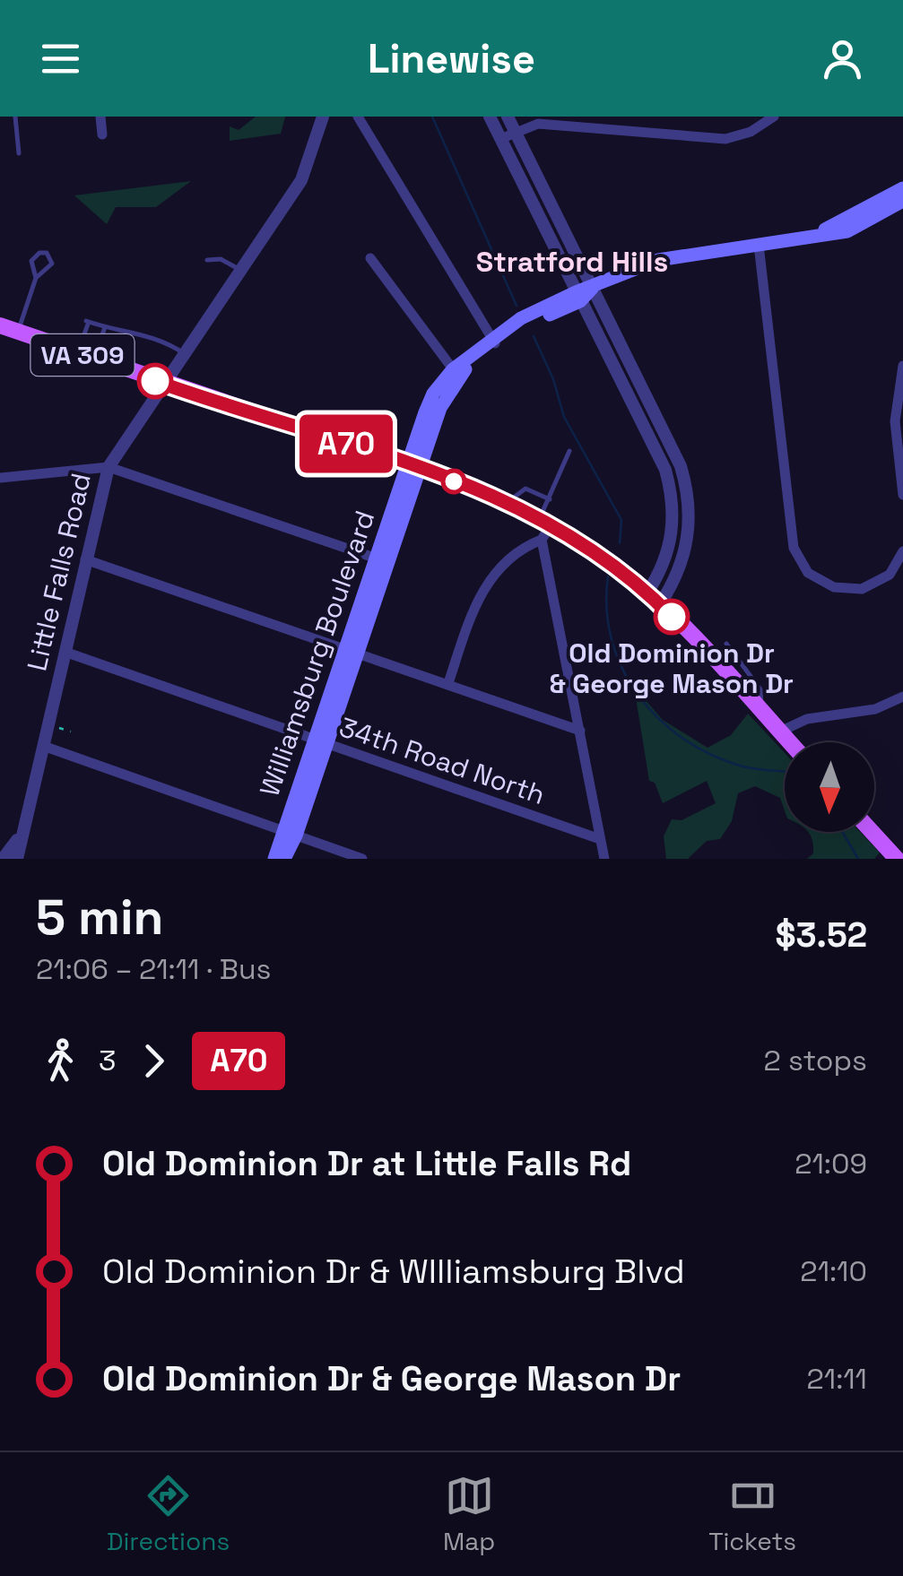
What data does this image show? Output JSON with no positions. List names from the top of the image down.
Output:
{
  "streets": {
    "main road": ["VA 309", "Williamsburg Boulevard"],
    "street": ["Little Falls Road", "34th Road North"]
  },
  "crossings": [
    ["VA 309", "Little Falls Road"],
    ["VA 309", "Williamsburg Boulevard"],
    ["Little Falls Road", "34th Road North"],
    ["Williamsburg Boulevard", "34th Road North"]
  ],
  "districts": ["Stratford Hills"],
  "places": ["Old Dominion Dr & George Mason Dr"],
  "lines": ["bus line A70"],
  "north": "bottom",
  "page": {
    "header": "Linewise",
    "on_map": "A70",
    "heading": ["5 min", "21:06 – 21:11 · Bus", "$3.52"],
    "legs": ["3", "A70", "2 stops"],
    "list": [
      {
        "name": "Old Dominion Dr at Little Falls Rd",
        "value": "21:09"
      },
      {
        "name": "Old Dominion Dr & WIlliamsburg Blvd",
        "value": "21:10"
      },
      {
        "name": "Old Dominion Dr & George Mason Dr",
        "value": "21:11"
      }
    ],
    "tabs": ["Directions", "Map", "Tickets"]
  }
}
